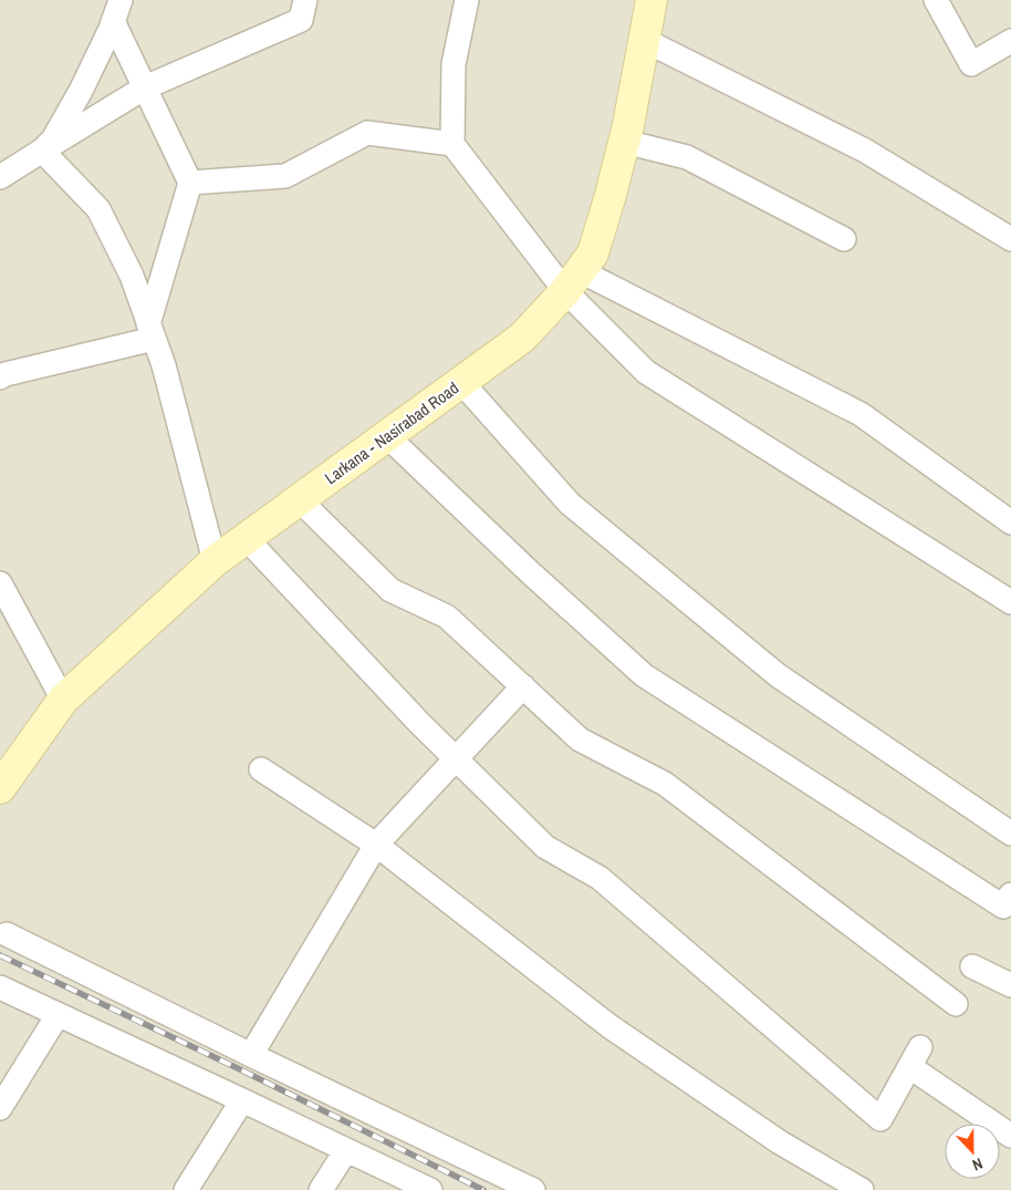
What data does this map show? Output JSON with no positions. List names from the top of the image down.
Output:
{
  "streets": {
    "main road": ["Larkana - Nasirabad Road"]
  },
  "north": "bottom"
}
